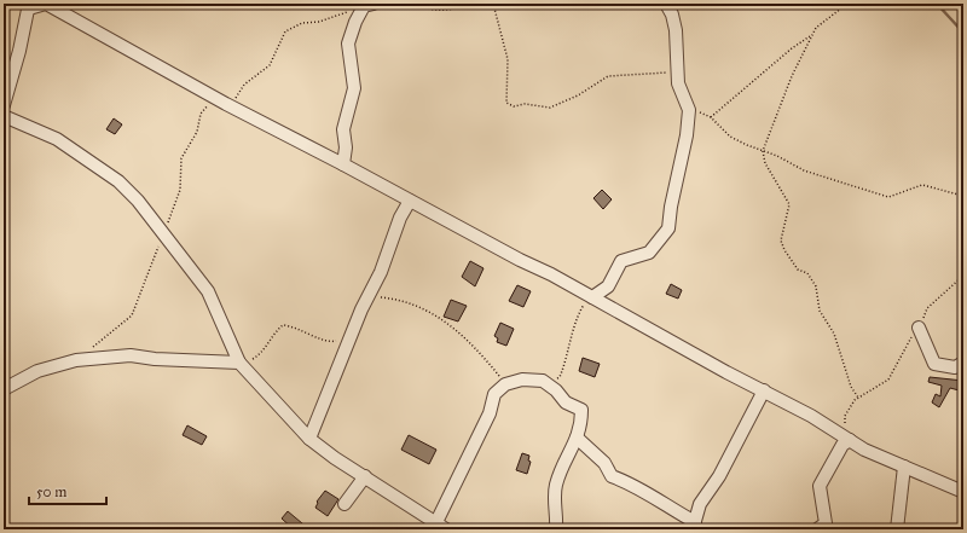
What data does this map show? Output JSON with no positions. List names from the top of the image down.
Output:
{
  "scale_bar": "50 m"
}
